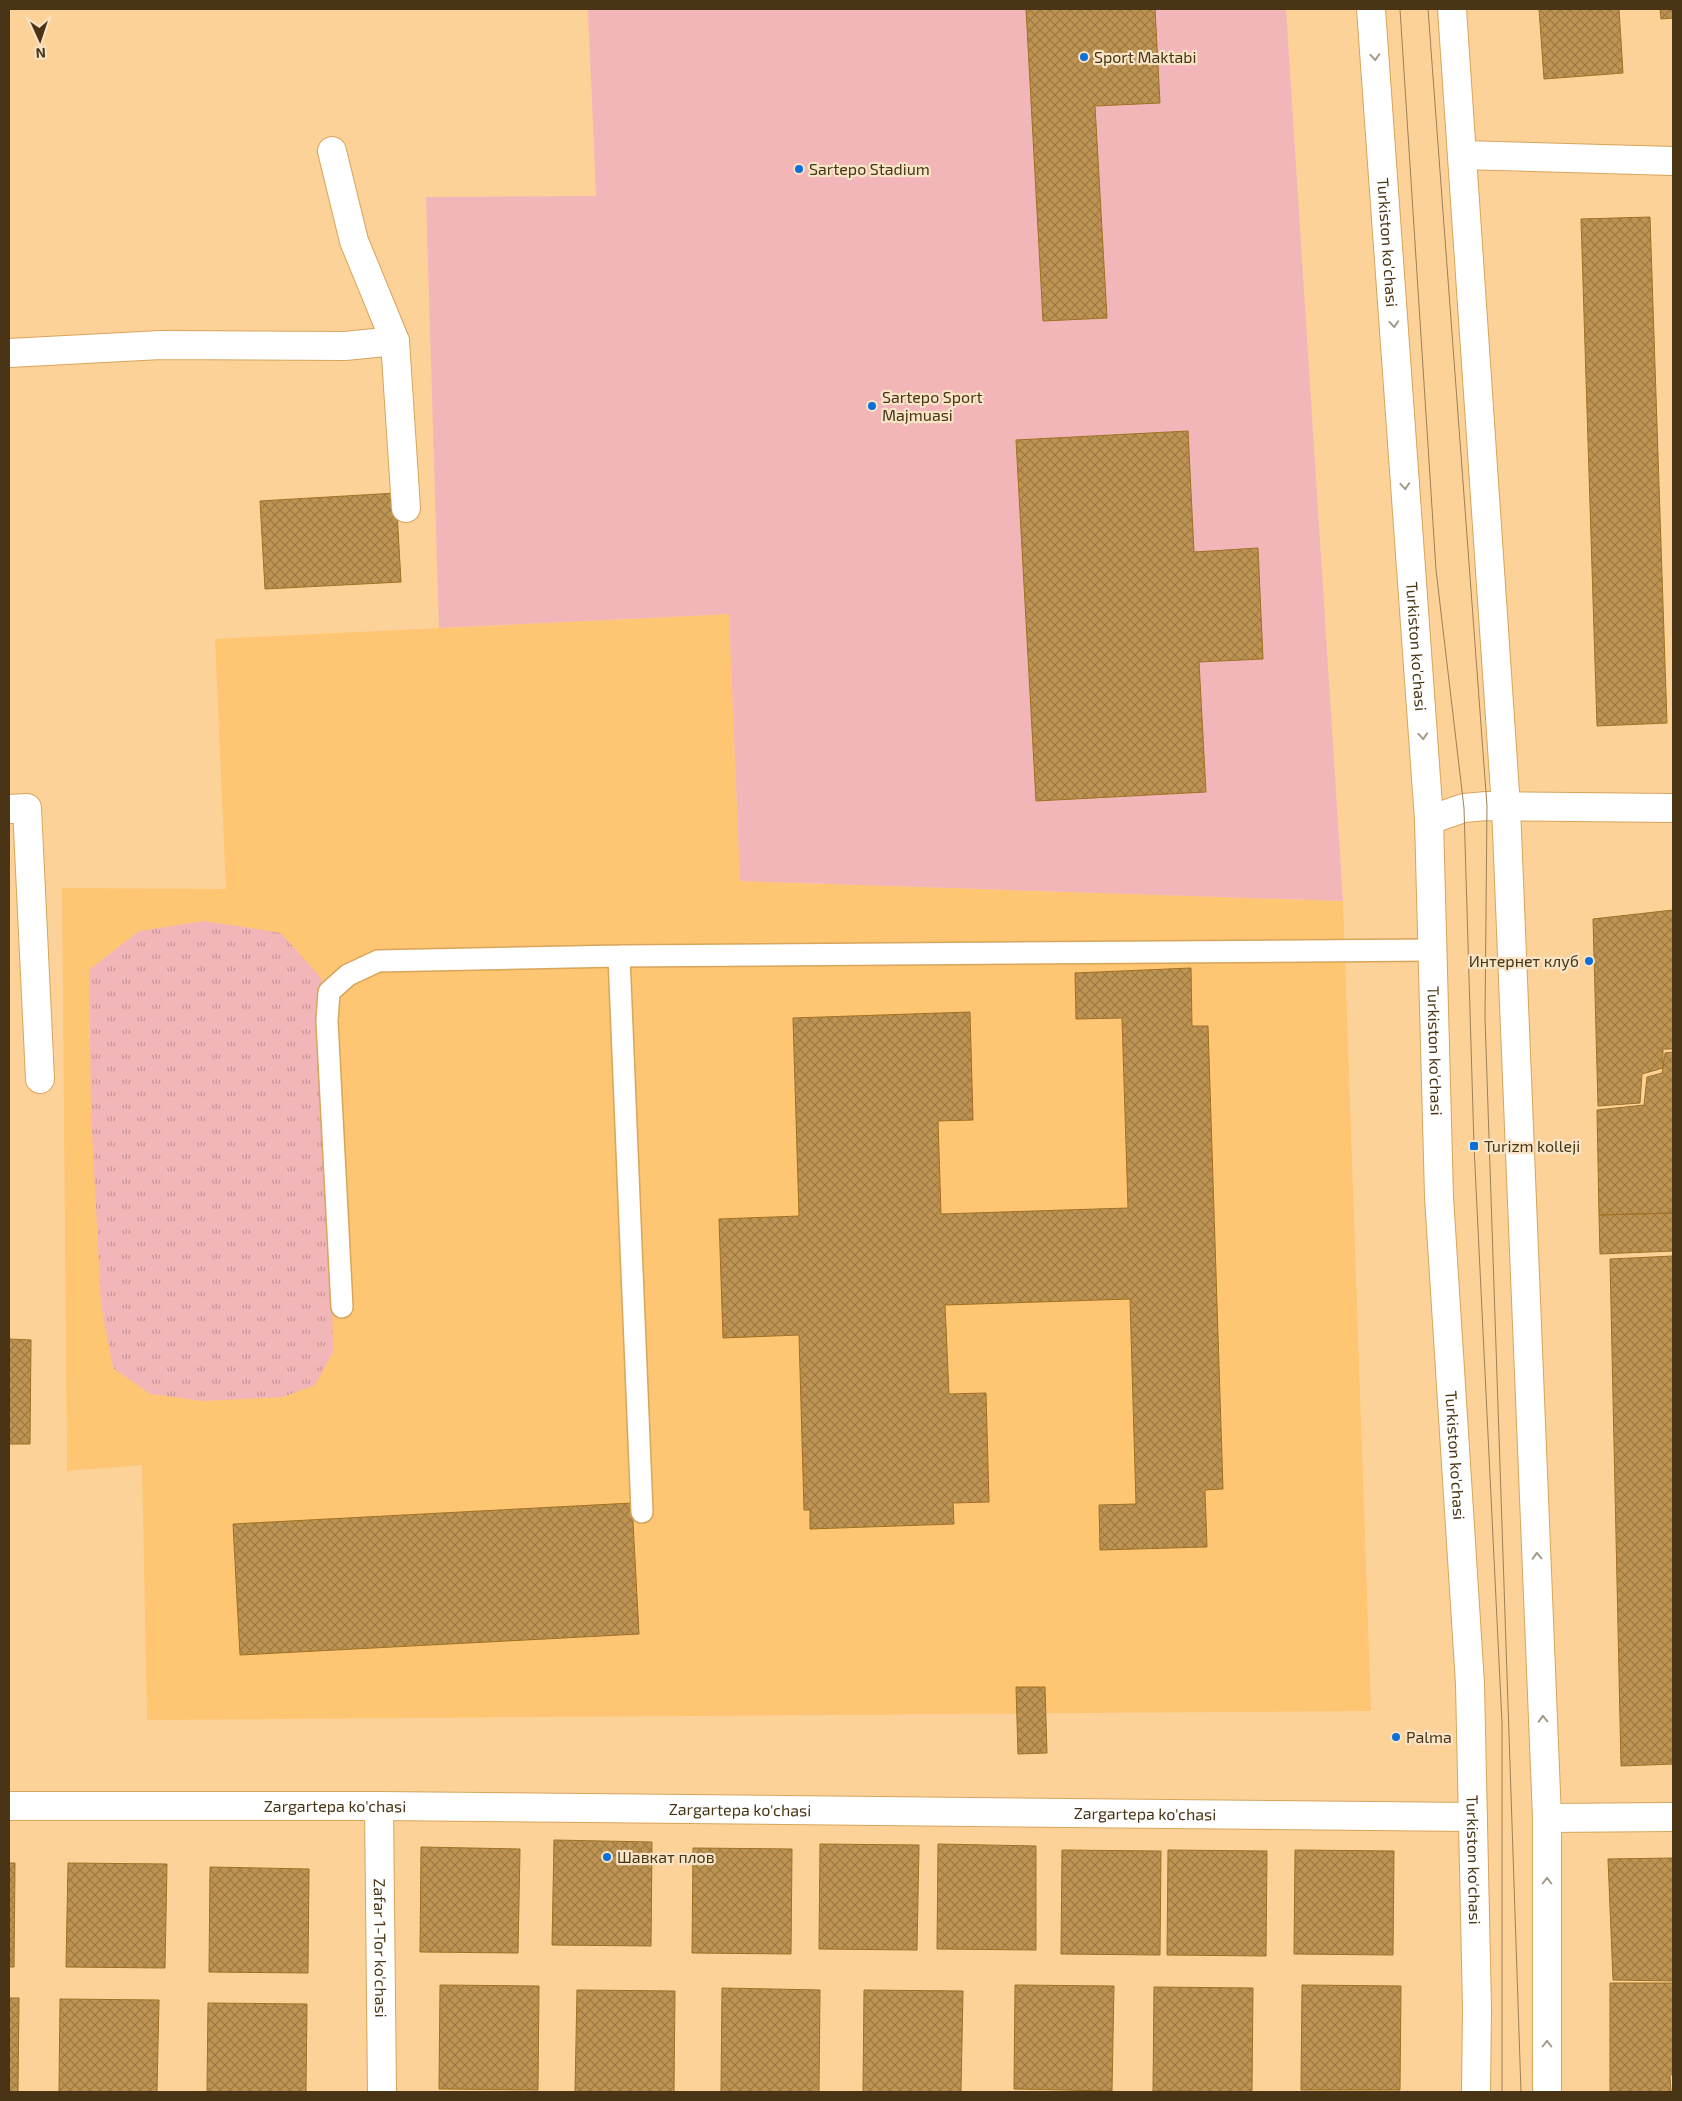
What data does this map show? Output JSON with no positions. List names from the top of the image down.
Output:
{
  "streets": {
    "main road": ["Turkiston ko'chasi", "Zargartepa ko'chasi", "Zafar 1-Tor ko'chasi"]
  },
  "crossings": [
    ["Turkiston ko'chasi", "Zargartepa ko'chasi"],
    ["Zargartepa ko'chasi", "Zafar 1-Tor ko'chasi"]
  ],
  "places": {
    "other": [
      "Sport Maktabi",
      "Sartepo Stadium",
      "Sartepo Sport Majmuasi",
      "Интернет клуб",
      "Palma",
      "Шавкат плов"
    ],
    "transit": ["Turizm kolleji"]
  },
  "north": "bottom"
}
